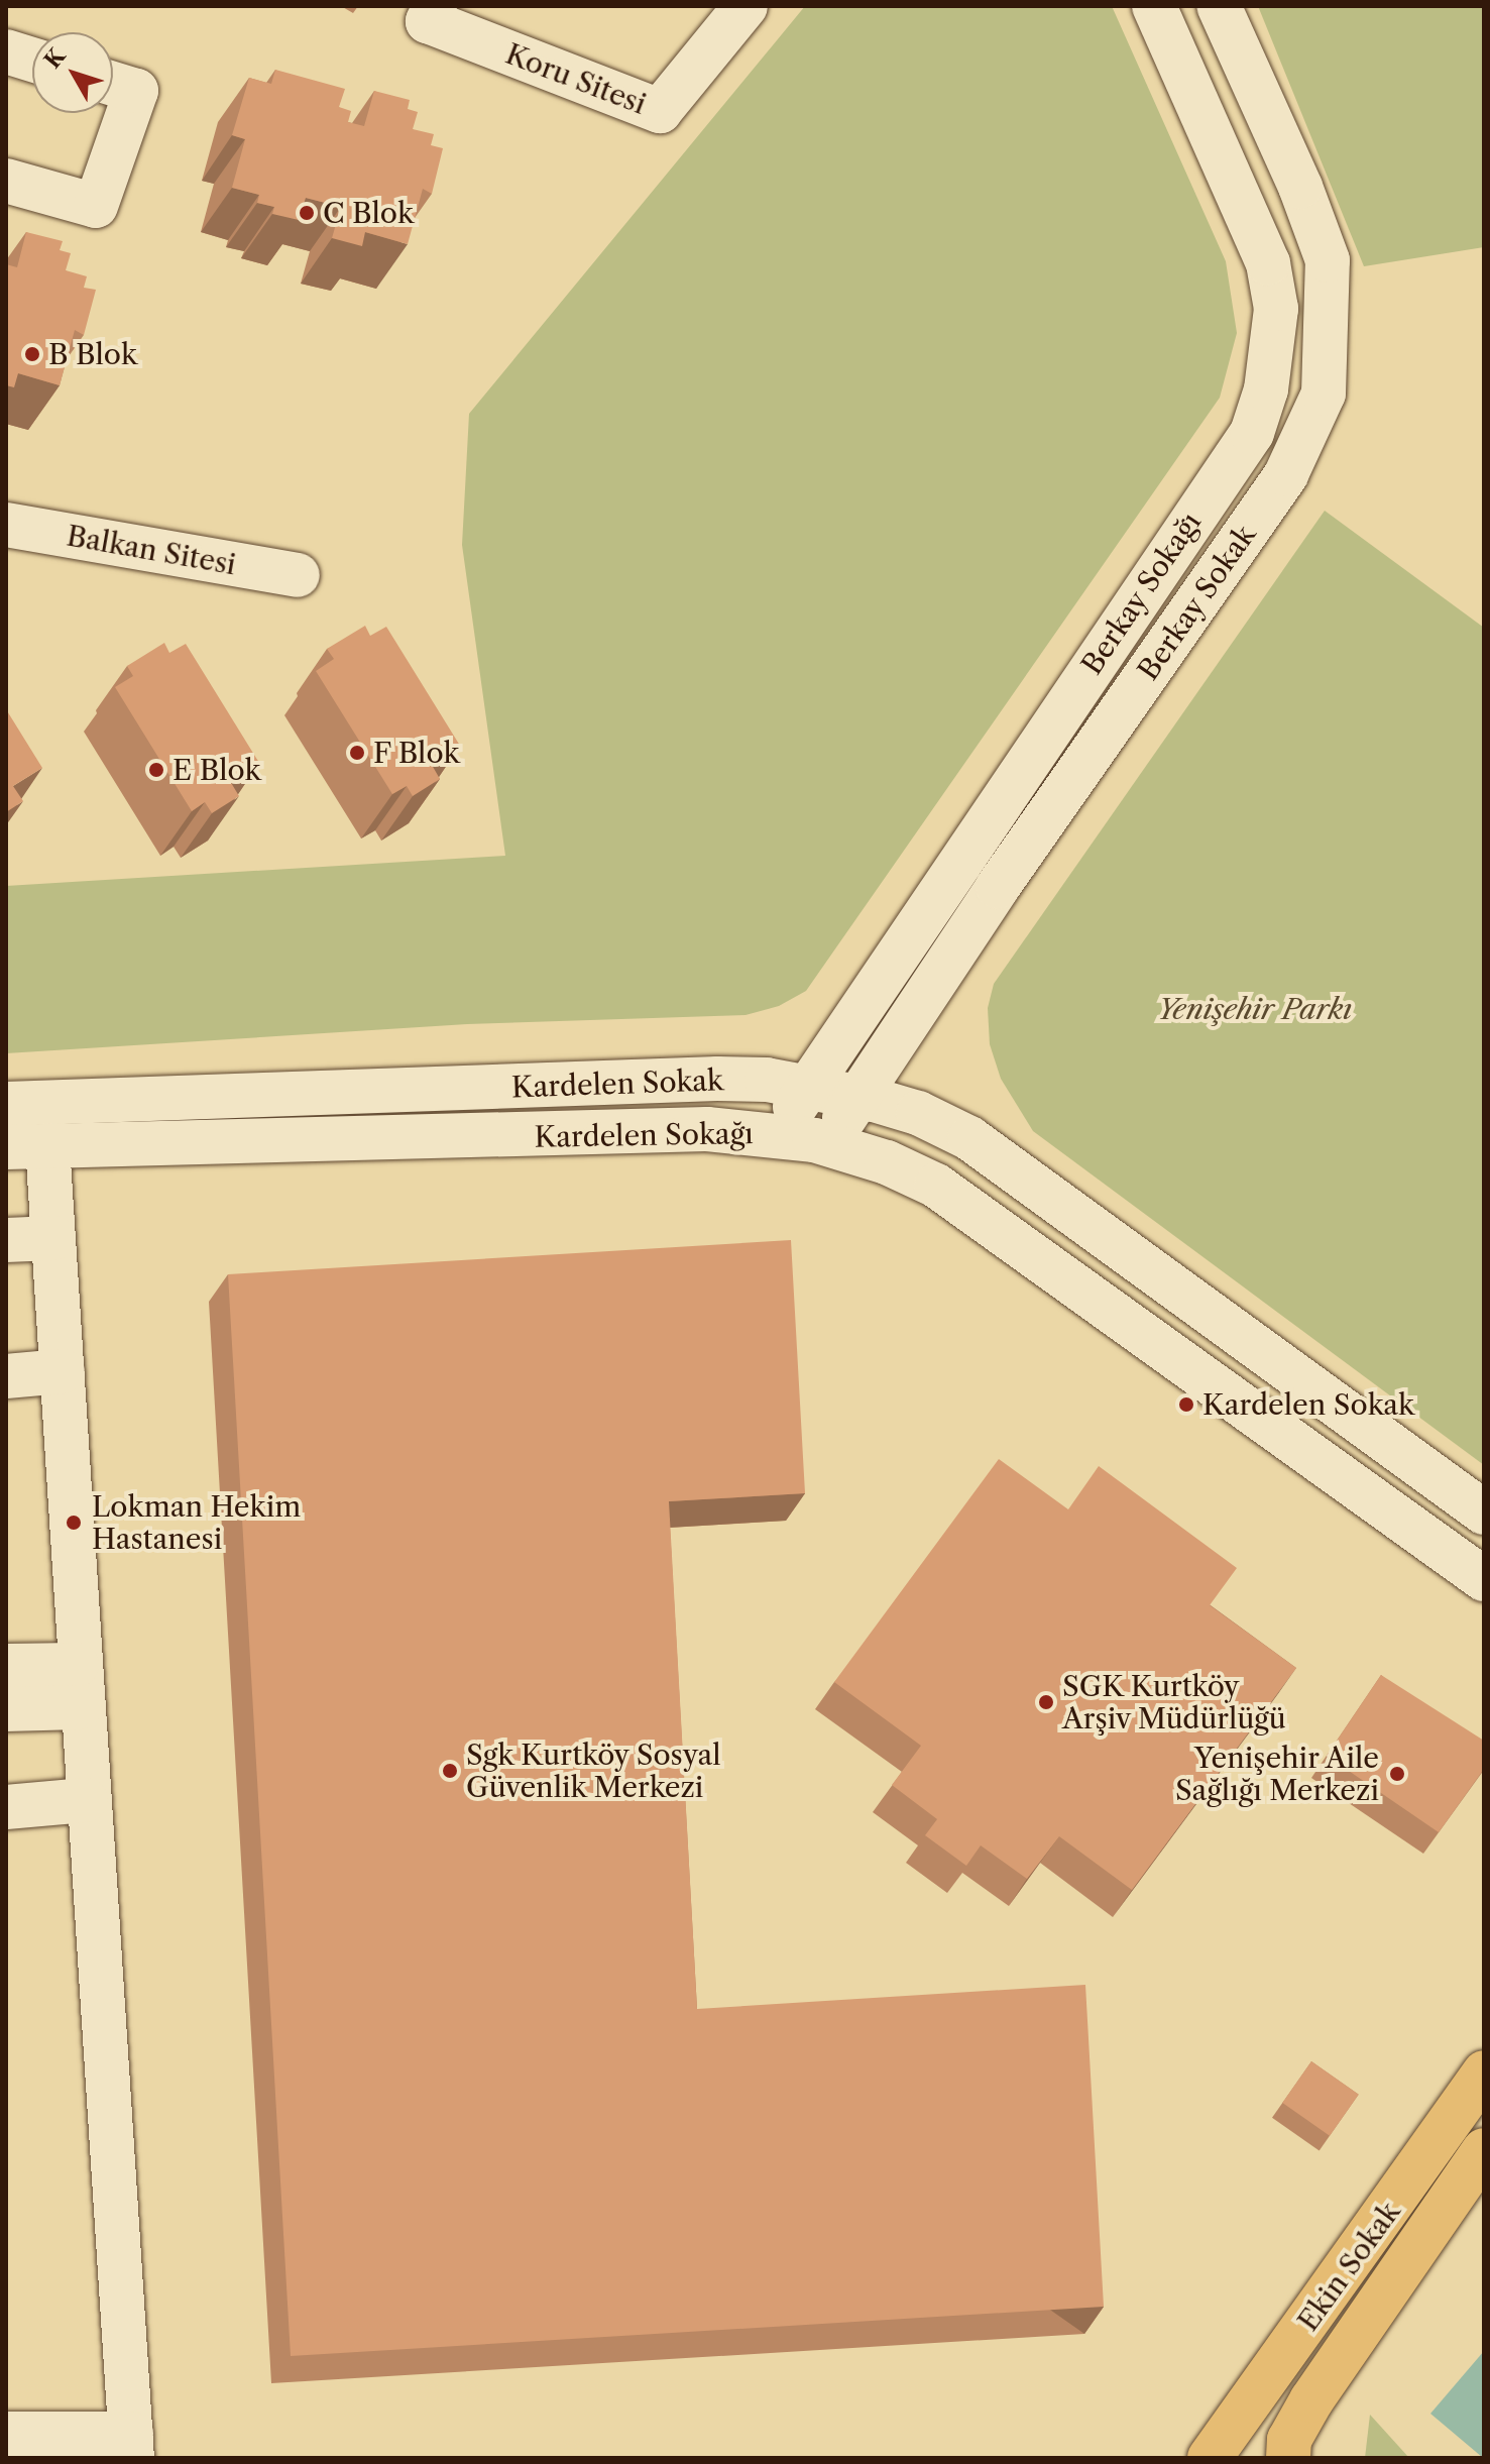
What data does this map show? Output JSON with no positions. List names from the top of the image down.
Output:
{
  "streets": {
    "main road": ["Ekin Sokak"],
    "street": [
      "Koru Sitesi",
      "Balkan Sitesi",
      "Berkay Sokağı",
      "Berkay Sokak",
      "Kardelen Sokak",
      "Kardelen Sokağı"
    ]
  },
  "crossings": [
    ["Berkay Sokağı", "Kardelen Sokak"],
    ["Berkay Sokağı", "Kardelen Sokağı"],
    ["Berkay Sokak", "Kardelen Sokak"],
    ["Berkay Sokak", "Kardelen Sokağı"]
  ],
  "parks": ["Yenişehir Parkı"],
  "places": [
    "C Blok",
    "B Blok",
    "F Blok",
    "E Blok",
    "Kardelen Sokak",
    "Lokman Hekim Hastanesi",
    "SGK Kurtköy Arşiv Müdürlüğü",
    "Sgk Kurtköy Sosyal Güvenlik Merkezi",
    "Yenişehir Aile Sağlığı Merkezi"
  ],
  "north": "top left"
}
